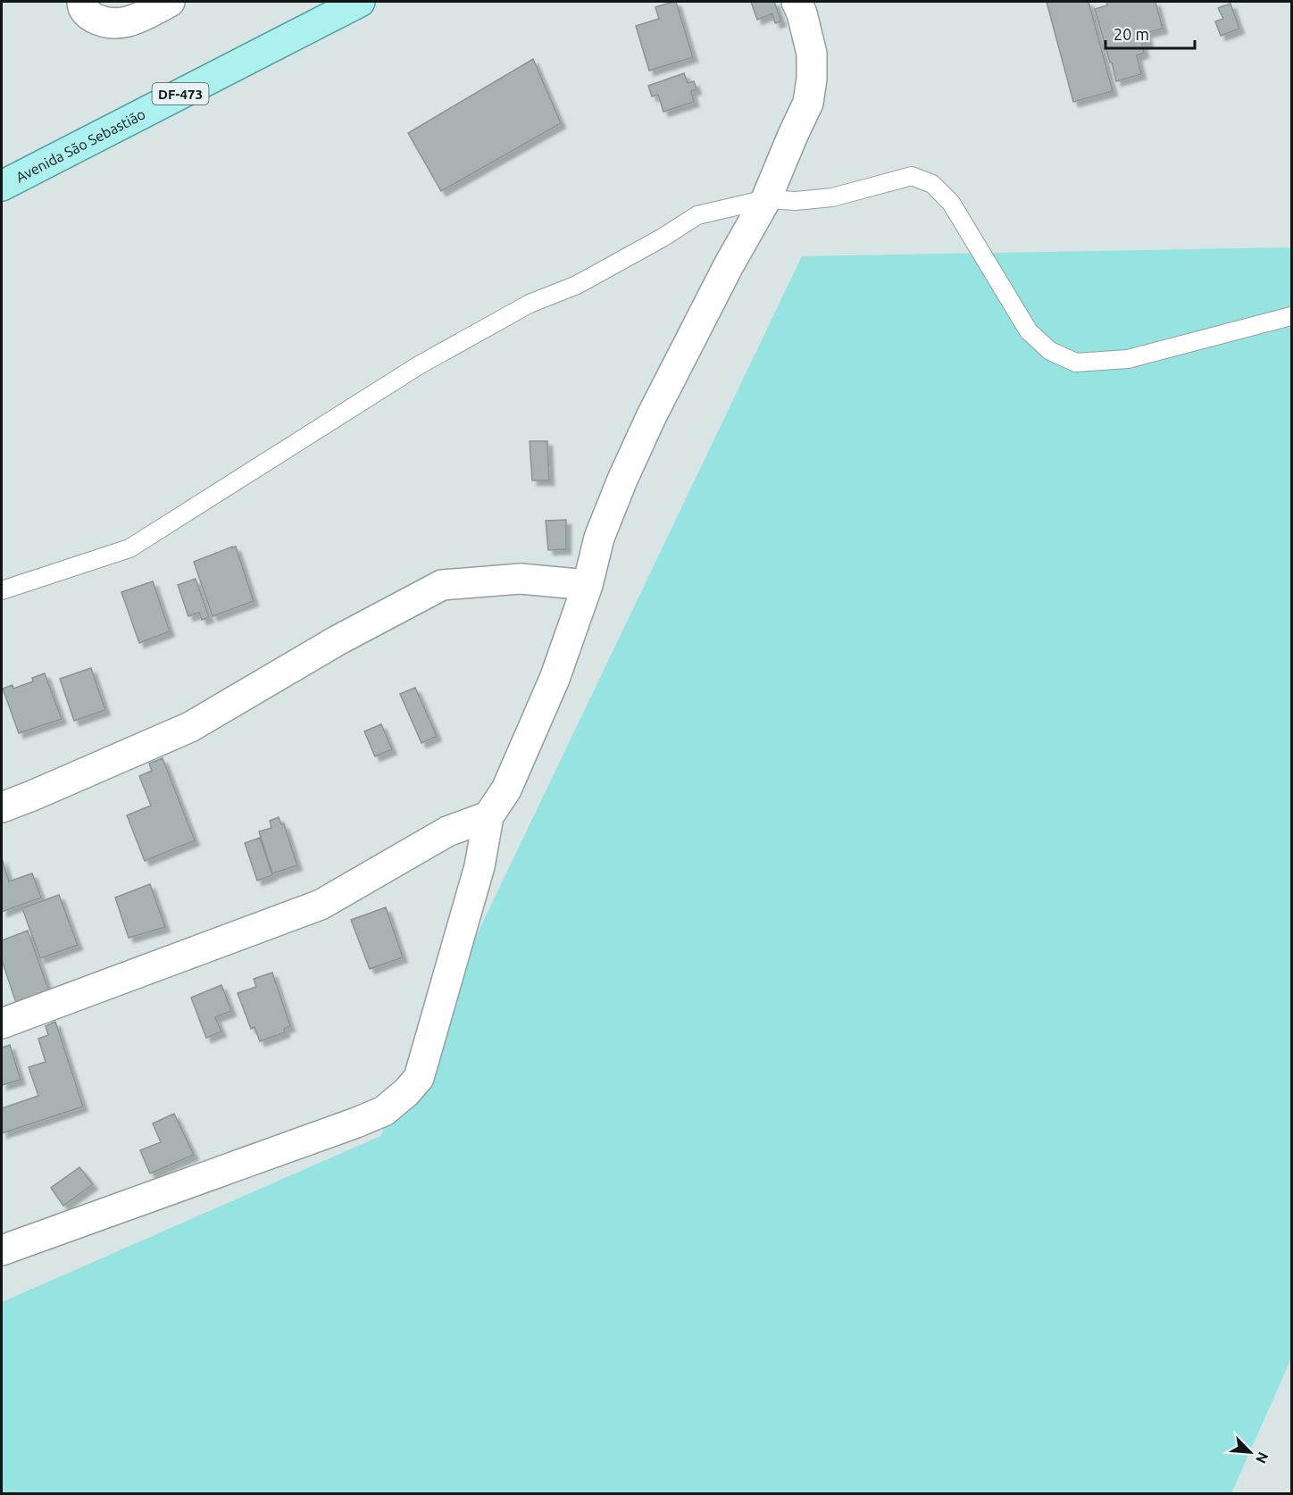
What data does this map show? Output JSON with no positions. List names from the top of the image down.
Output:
{
  "streets": {
    "main road": ["DF-473", "Avenida São Sebastião"]
  },
  "scale_bar": "20 m",
  "north": "bottom right"
}
